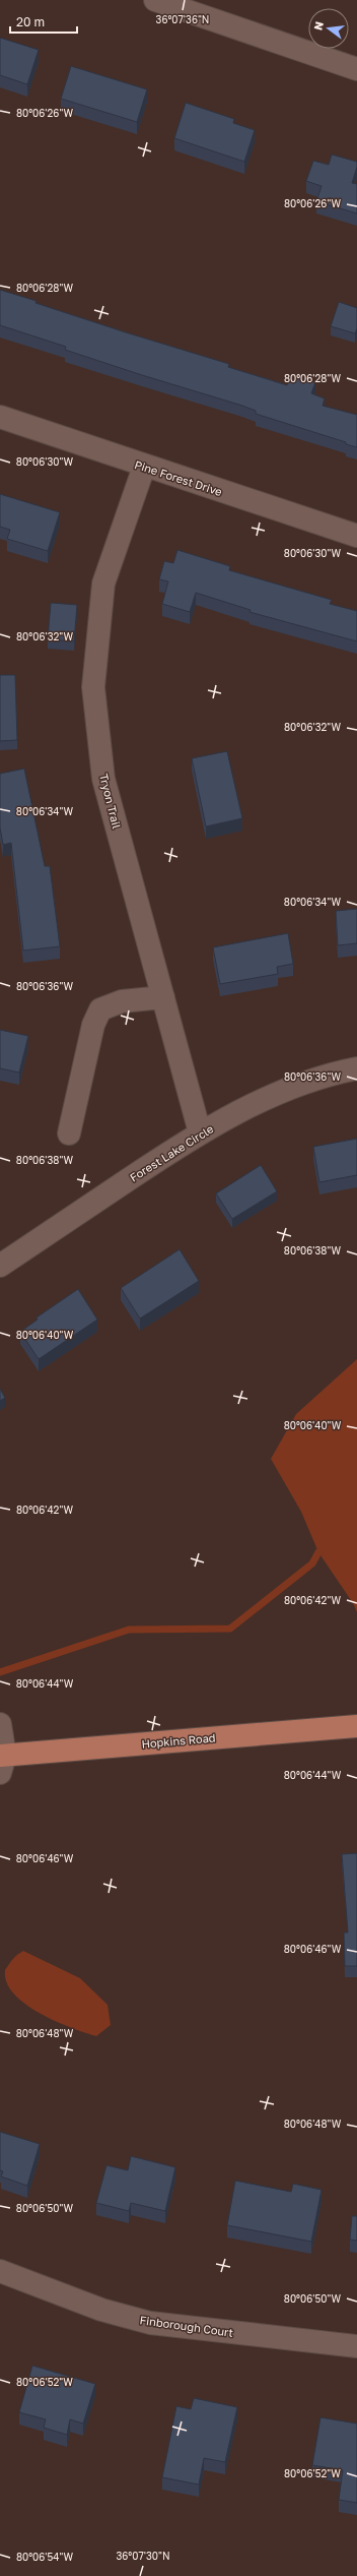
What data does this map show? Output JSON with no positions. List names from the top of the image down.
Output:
{
  "streets": {
    "main road": ["Hopkins Road"],
    "street": [
      "Pine Forest Drive",
      "Tryon Trail",
      "Forest Lake Circle",
      "Finborough Court"
    ]
  },
  "crossings": [
    ["Pine Forest Drive", "Tryon Trail"],
    ["Tryon Trail", "Forest Lake Circle"]
  ],
  "scale_bar": "20 m",
  "north": "left",
  "coordinates": [
    "36°07'36\"N",
    "80°06'26\"W",
    "80°06'28\"W",
    "80°06'30\"W",
    "80°06'32\"W",
    "80°06'34\"W",
    "80°06'36\"W",
    "80°06'38\"W",
    "80°06'40\"W",
    "80°06'42\"W",
    "80°06'44\"W",
    "80°06'46\"W",
    "80°06'48\"W",
    "80°06'50\"W",
    "80°06'52\"W",
    "36°07'30\"N",
    "80°06'54\"W"
  ]
}
